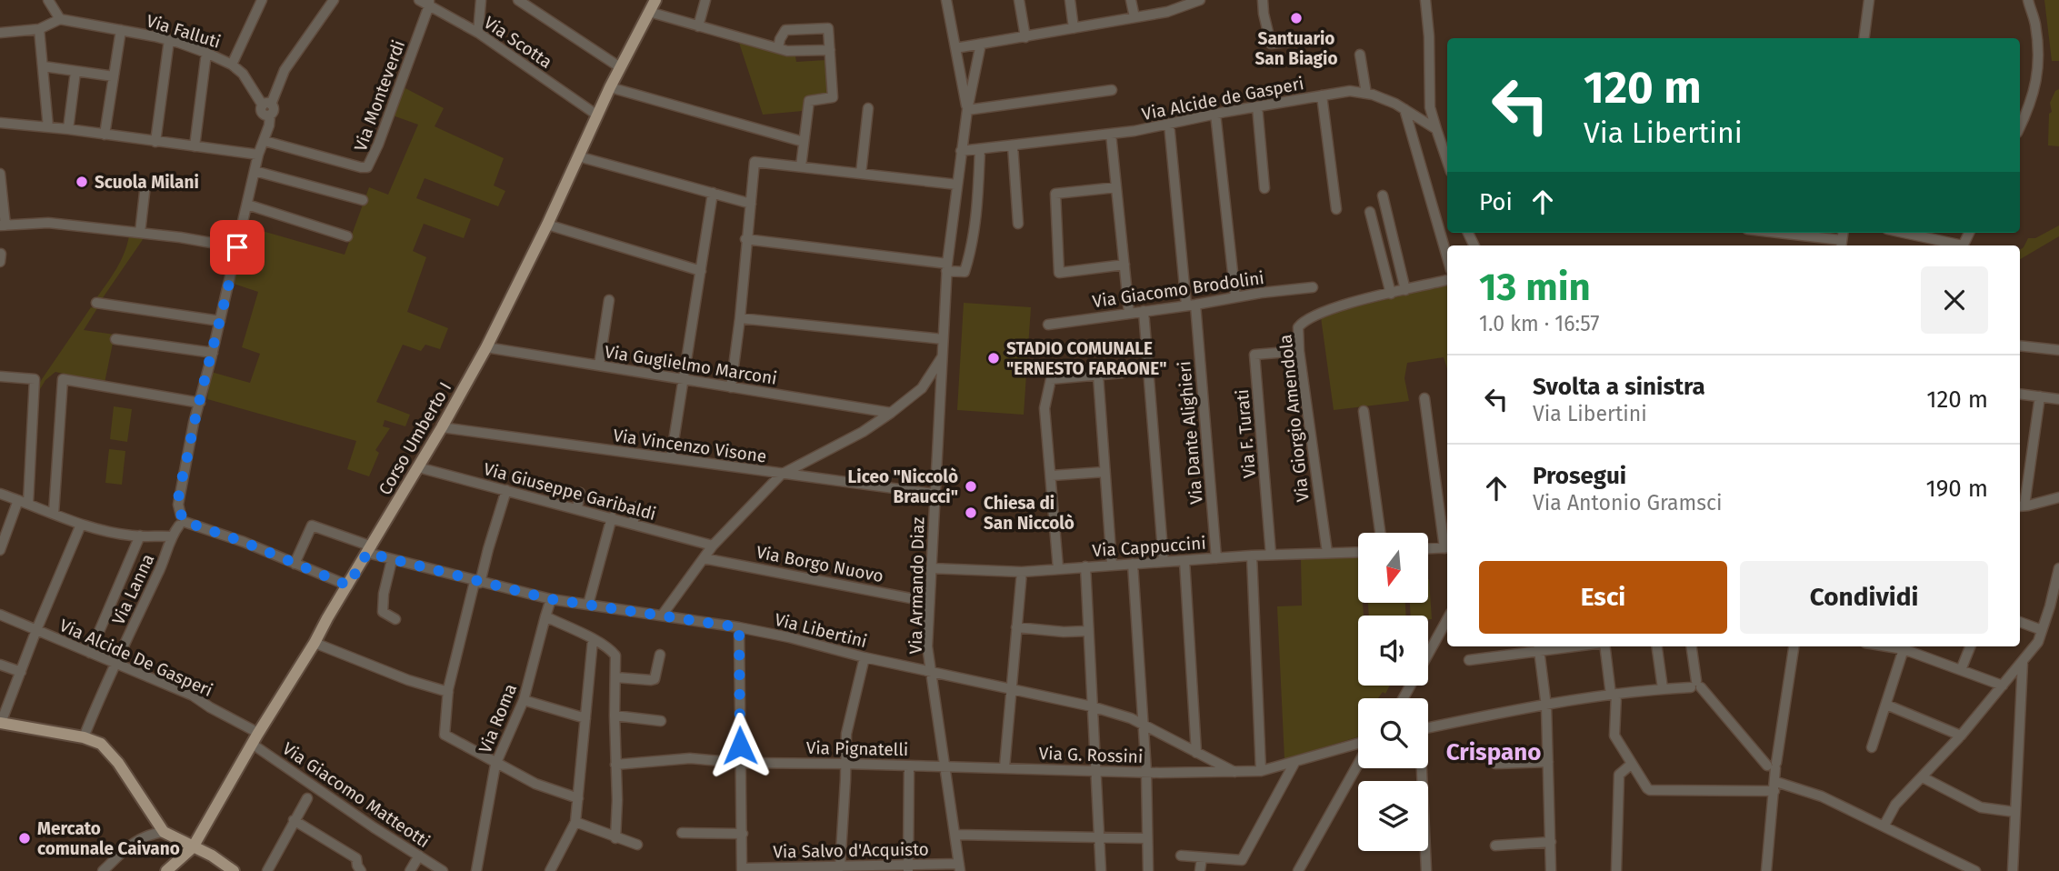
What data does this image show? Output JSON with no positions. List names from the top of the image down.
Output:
{
  "streets": {
    "main road": ["Corso Umberto I"],
    "street": [
      "Via Falluti",
      "Via Scotta",
      "Via Monteverdi",
      "Via Alcide de Gasperi",
      "Via Giacomo Brodolini",
      "Via Guglielmo Marconi",
      "Via Giorgio Amendola",
      "Via Dante Alighieri",
      "Via F. Turati",
      "Via Vincenzo Visone",
      "Via Giuseppe Garibaldi",
      "Via Cappuccini",
      "Via Borgo Nuovo",
      "Via Armando Diaz",
      "Via Lanna",
      "Via Libertini",
      "Via Alcide De Gasperi",
      "Via Roma",
      "Via Pignatelli",
      "Via G. Rossini",
      "Via Giacomo Matteotti",
      "Via Salvo d'Acquisto"
    ]
  },
  "crossings": [
    ["Via Falluti", "Via Monteverdi"],
    ["Via Scotta", "Via Monteverdi"],
    ["Via Scotta", "Corso Umberto I"],
    ["Via Alcide de Gasperi", "Via Dante Alighieri"],
    ["Via Alcide de Gasperi", "Via Armando Diaz"],
    ["Via Giacomo Brodolini", "Via Dante Alighieri"],
    ["Via Guglielmo Marconi", "Corso Umberto I"],
    ["Via Giorgio Amendola", "Via F. Turati"],
    ["Via Giorgio Amendola", "Via Cappuccini"],
    ["Via Dante Alighieri", "Via Cappuccini"],
    ["Via F. Turati", "Via Cappuccini"],
    ["Corso Umberto I", "Via Vincenzo Visone"],
    ["Corso Umberto I", "Via Giuseppe Garibaldi"],
    ["Corso Umberto I", "Via Libertini"],
    ["Corso Umberto I", "Via Alcide De Gasperi"],
    ["Corso Umberto I", "Via Giacomo Matteotti"],
    ["Via Vincenzo Visone", "Via Armando Diaz"],
    ["Via Cappuccini", "Via Armando Diaz"],
    ["Via Borgo Nuovo", "Via Armando Diaz"],
    ["Via Armando Diaz", "Via Libertini"],
    ["Via Armando Diaz", "Via Pignatelli"],
    ["Via Armando Diaz", "Via G. Rossini"],
    ["Via Armando Diaz", "Via Salvo d'Acquisto"],
    ["Via Lanna", "Via Alcide De Gasperi"],
    ["Via Libertini", "Via Roma"],
    ["Via Libertini", "Via G. Rossini"],
    ["Via Pignatelli", "Via G. Rossini"]
  ],
  "districts": ["Crispano"],
  "places": [
    "Santuario San Biagio",
    "Scuola Milani",
    "STADIO COMUNALE \"ERNESTO FARAONE\"",
    "Liceo \"Niccolò Braucci\"",
    "Chiesa di San Niccolò",
    "Mercato comunale Caivano"
  ],
  "north": "bottom",
  "page": {
    "turn": ["120 m", "Via Libertini"],
    "then": "Poi",
    "heading": ["13 min", "1.0 km · 16:57"],
    "list": [
      {
        "name": "Svolta a sinistra",
        "note": "Via Libertini",
        "value": "120 m"
      },
      {
        "name": "Prosegui",
        "note": "Via Antonio Gramsci",
        "value": "190 m"
      }
    ],
    "buttons": ["Esci", "Condividi"]
  }
}
